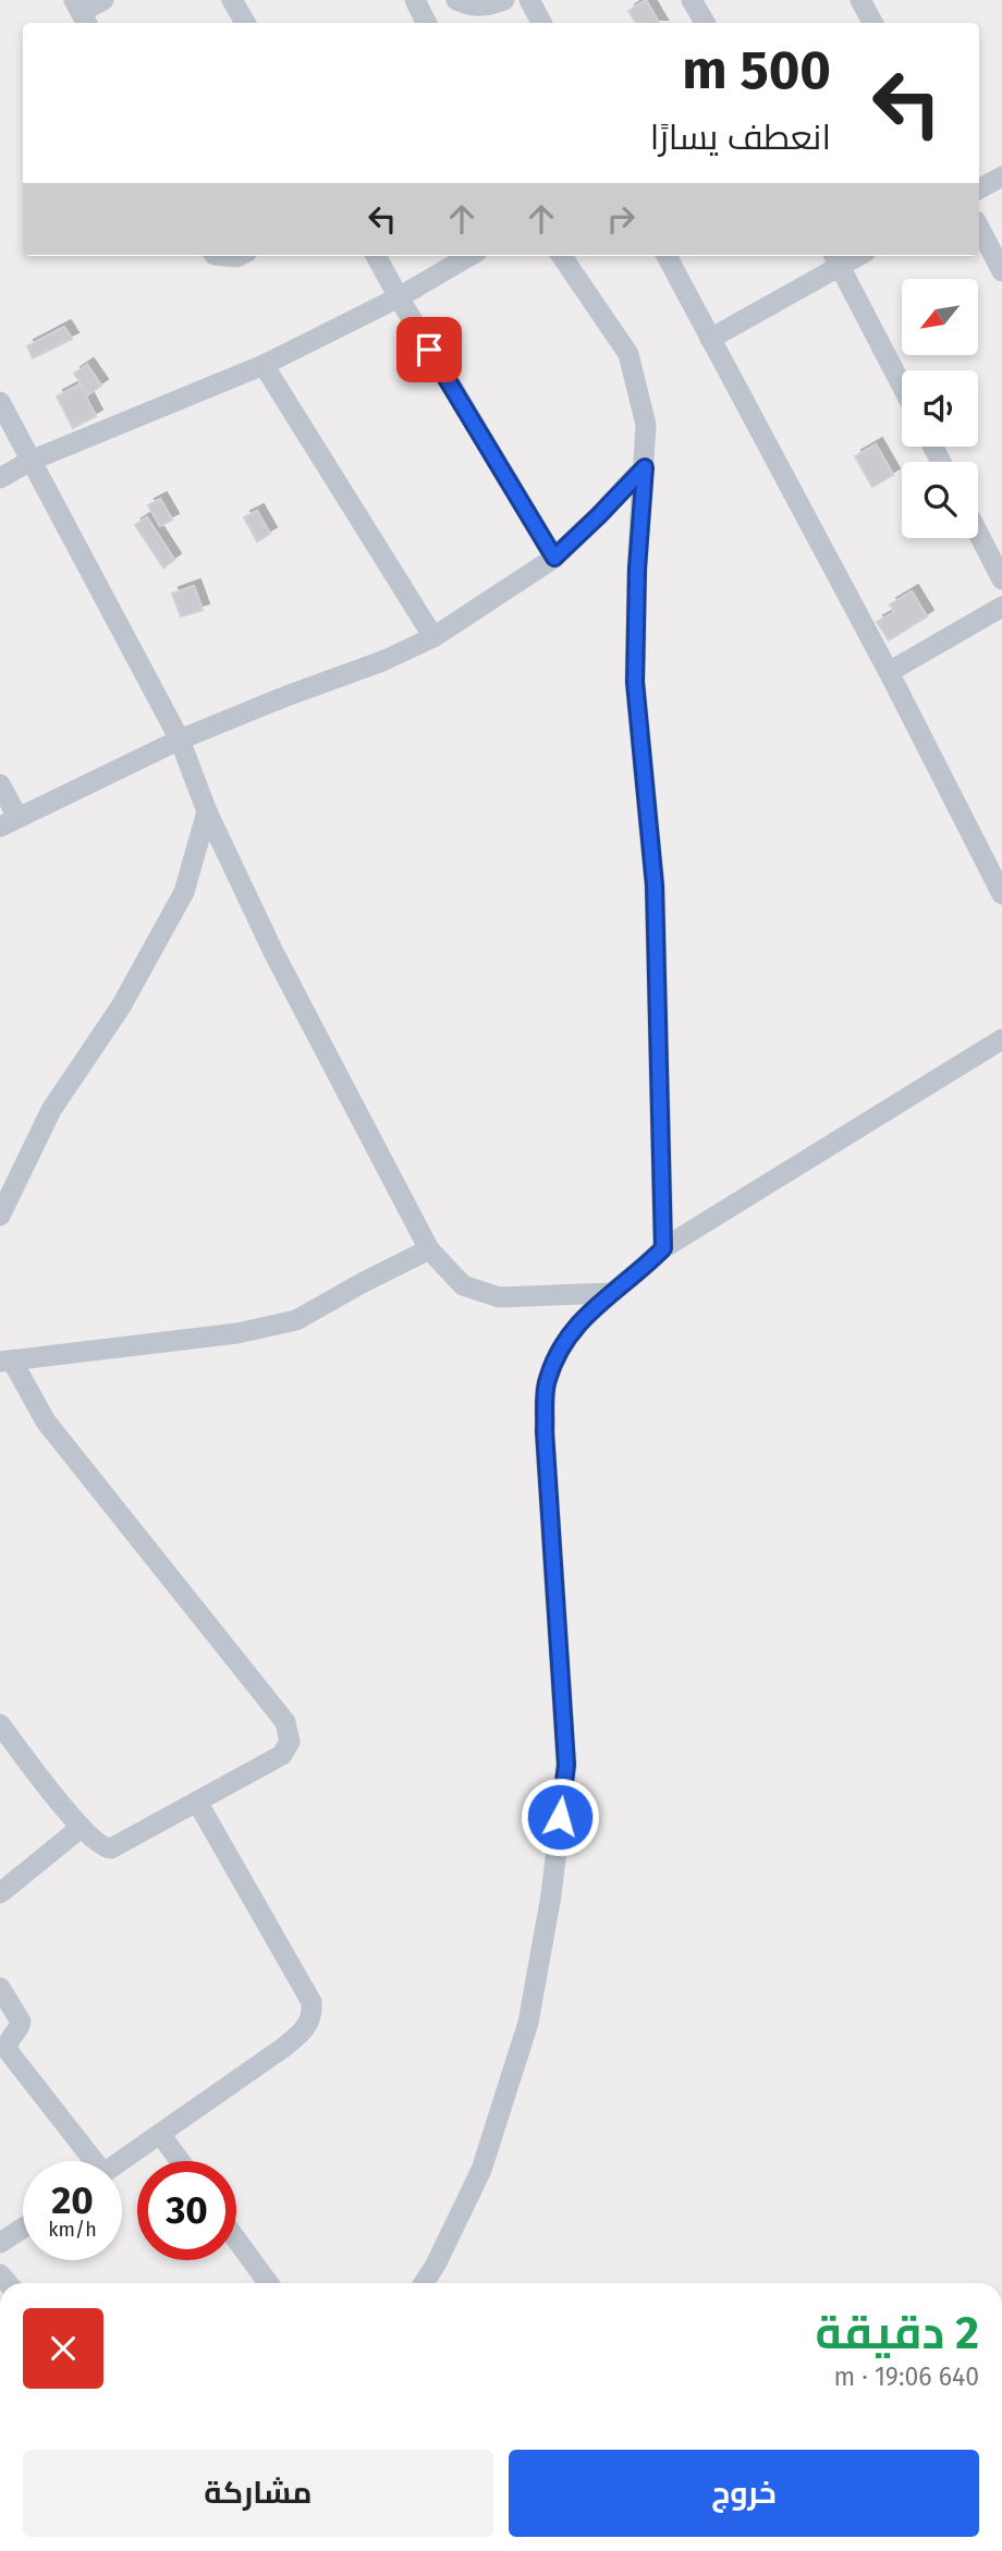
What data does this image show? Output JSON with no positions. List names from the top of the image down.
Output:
{
  "north": "bottom left",
  "page": {
    "turn": ["500 m", "انعطف يسارًا"],
    "speed": "20 km/h",
    "limit": "30",
    "heading": ["2 دقيقة", "640 m · 19:06"],
    "buttons": ["خروج", "مشاركة"]
  }
}
